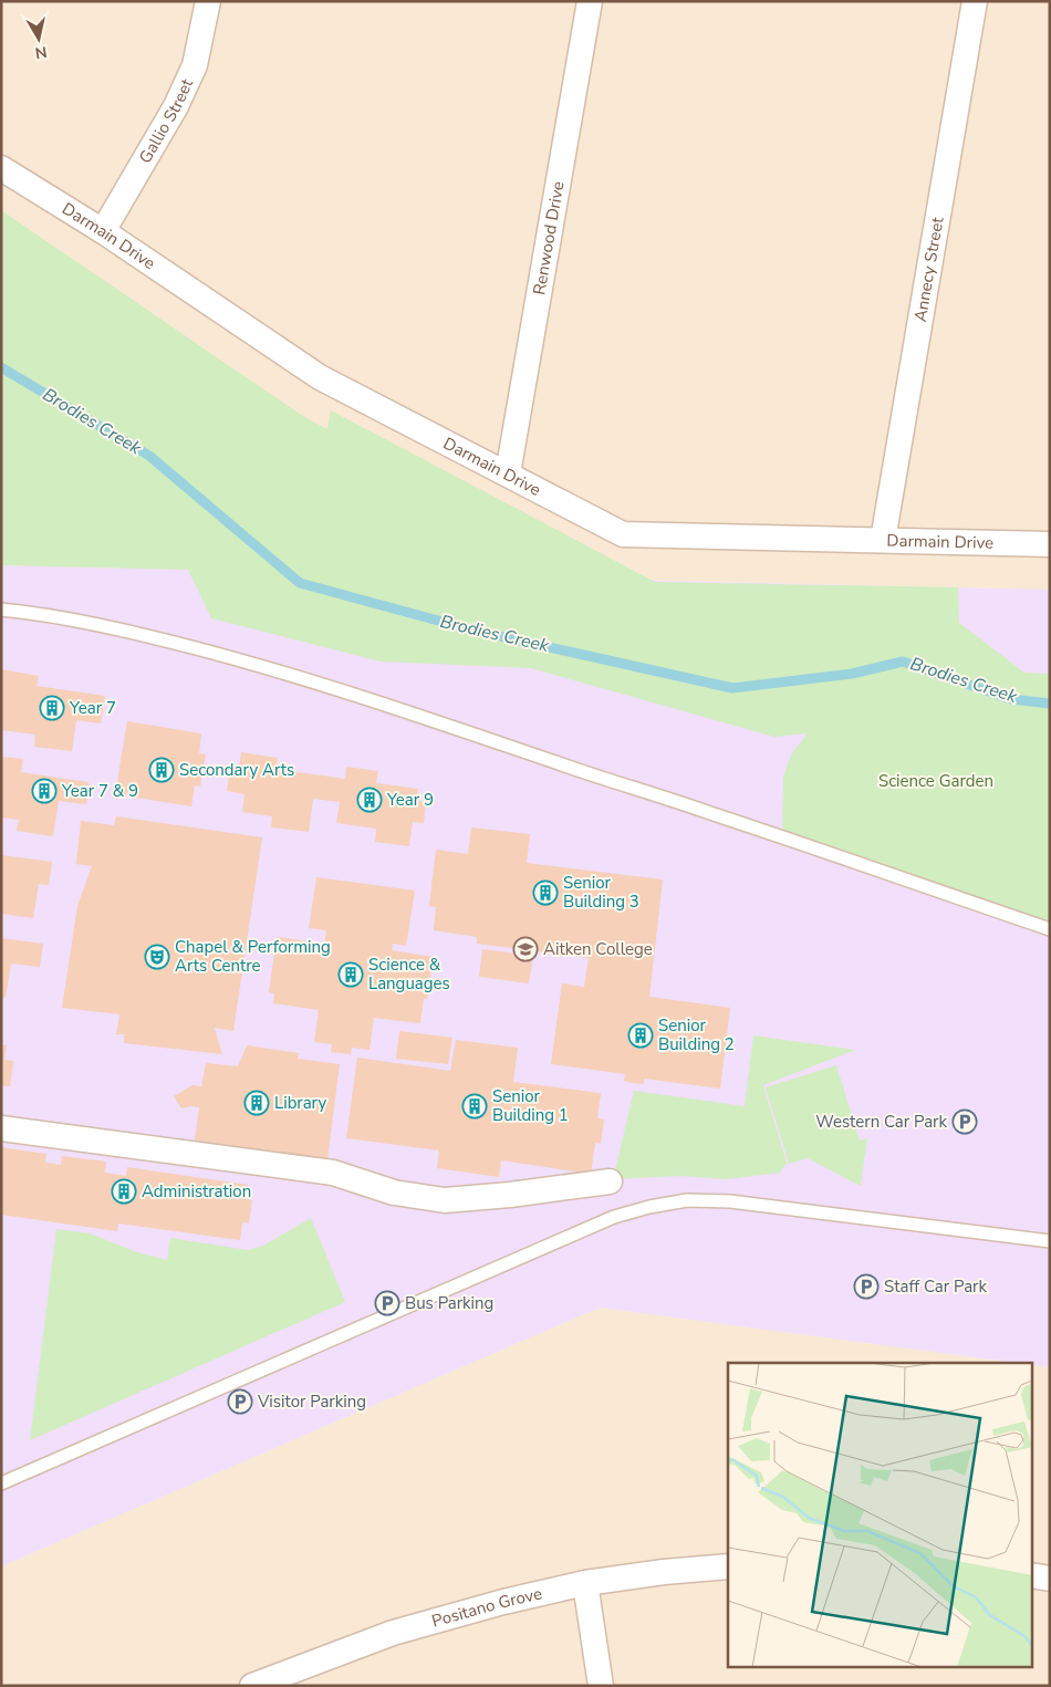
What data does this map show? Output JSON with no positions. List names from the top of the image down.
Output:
{
  "streets": {
    "street": [
      "Gallio Street",
      "Darmain Drive",
      "Renwood Drive",
      "Annecy Street",
      "Positano Grove"
    ]
  },
  "crossings": [
    ["Gallio Street", "Darmain Drive"],
    ["Darmain Drive", "Renwood Drive"],
    ["Darmain Drive", "Annecy Street"]
  ],
  "water": ["Brodies Creek"],
  "parks": ["Science Garden"],
  "places": {
    "building": [
      "Year 7",
      "Secondary Arts",
      "Year 7 & 9",
      "Year 9",
      "Senior Building 3",
      "Science & Languages",
      "Senior Building 2",
      "Library",
      "Senior Building 1",
      "Administration"
    ],
    "school or university": ["Aitken College"],
    "theatre": ["Chapel & Performing Arts Centre"],
    "parking": [
      "Western Car Park",
      "Staff Car Park",
      "Bus Parking",
      "Visitor Parking"
    ]
  },
  "north": "bottom"
}
